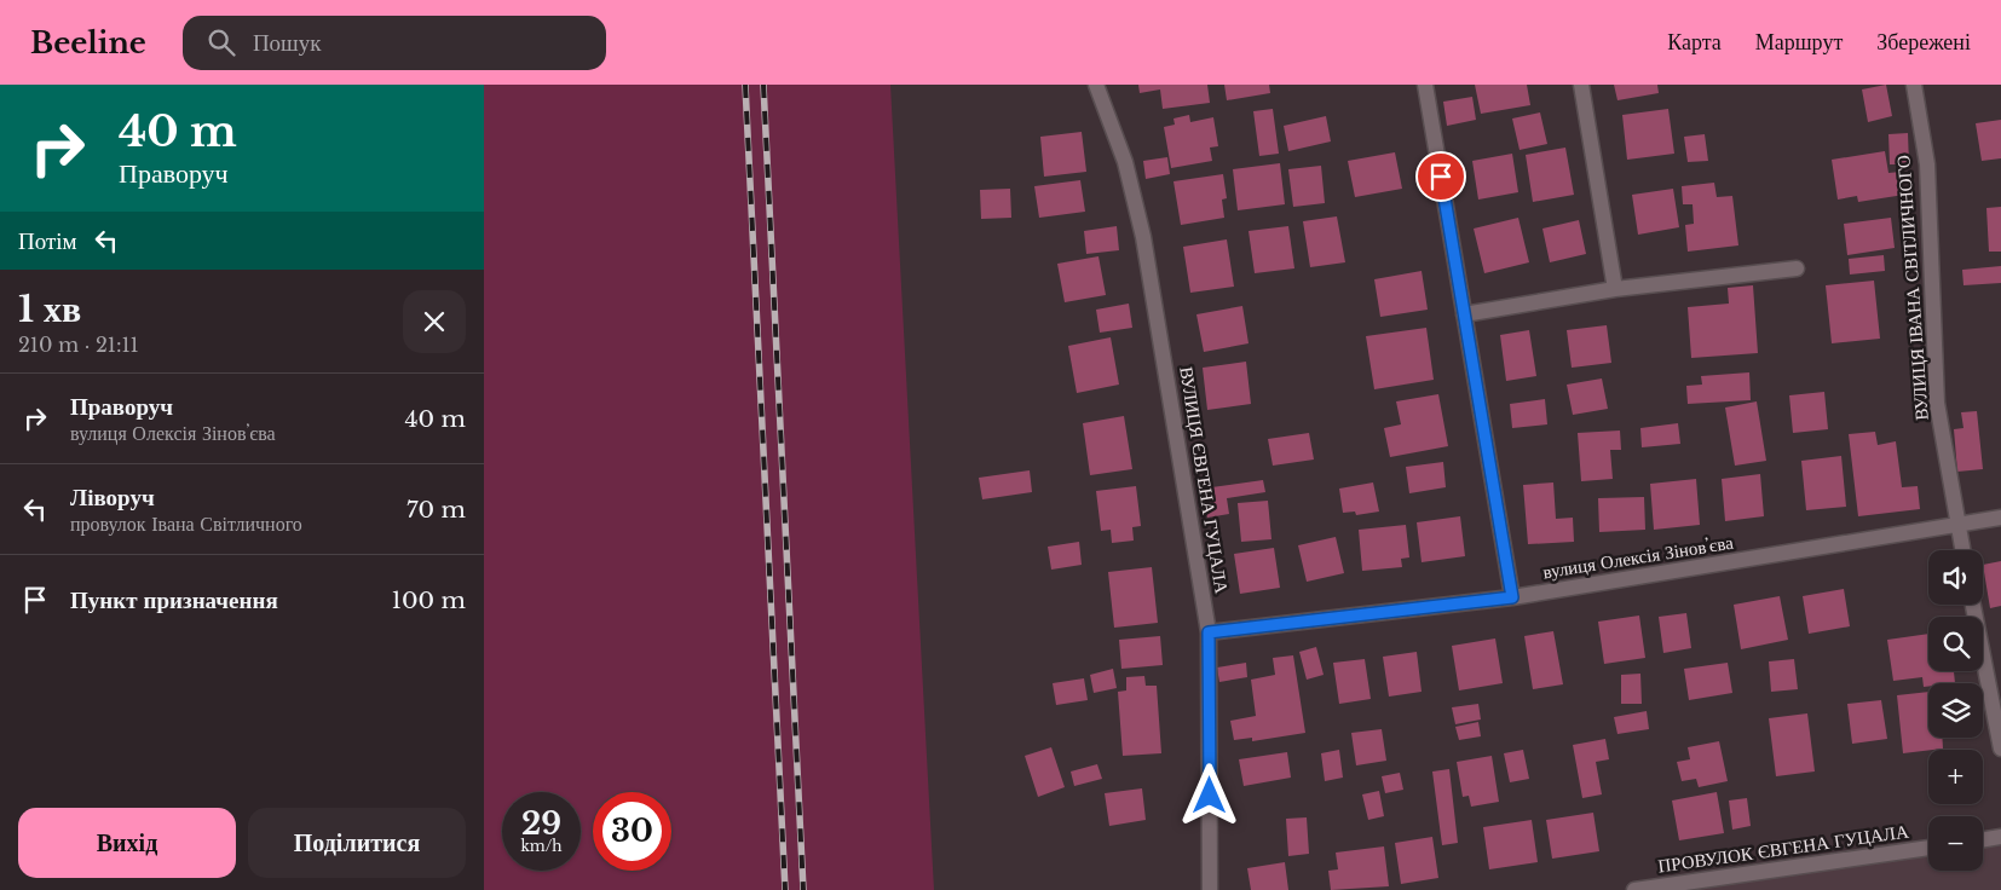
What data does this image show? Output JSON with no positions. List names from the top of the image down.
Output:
{
  "streets": {
    "street": [
      "ВУЛИЦЯ ІВАНА СВІТЛИЧНОГО",
      "ВУЛИЦЯ ЄВГЕНА ГУЦАЛА",
      "вулиця Олексія Зіновʼєва",
      "ПРОВУЛОК ЄВГЕНА ГУЦАЛА"
    ]
  },
  "crossings": [
    ["ВУЛИЦЯ ІВАНА СВІТЛИЧНОГО", "вулиця Олексія Зіновʼєва"],
    ["ВУЛИЦЯ ЄВГЕНА ГУЦАЛА", "вулиця Олексія Зіновʼєва"]
  ],
  "page": {
    "header": "Beeline",
    "search": "Пошук",
    "nav": ["Карта", "Маршрут", "Збережені"],
    "turn": ["40 m", "Праворуч"],
    "then": "Потім",
    "heading": ["1 хв", "210 m · 21:11"],
    "list": [
      {
        "name": "Праворуч",
        "note": "вулиця Олексія Зіновʼєва",
        "value": "40 m"
      },
      {
        "name": "Ліворуч",
        "note": "провулок Івана Світличного",
        "value": "70 m"
      },
      {
        "name": "Пункт призначення",
        "value": "100 m"
      }
    ],
    "map_buttons": ["+", "−"],
    "speed": "29 km/h",
    "limit": "30",
    "buttons": ["Вихід", "Поділитися"]
  }
}
